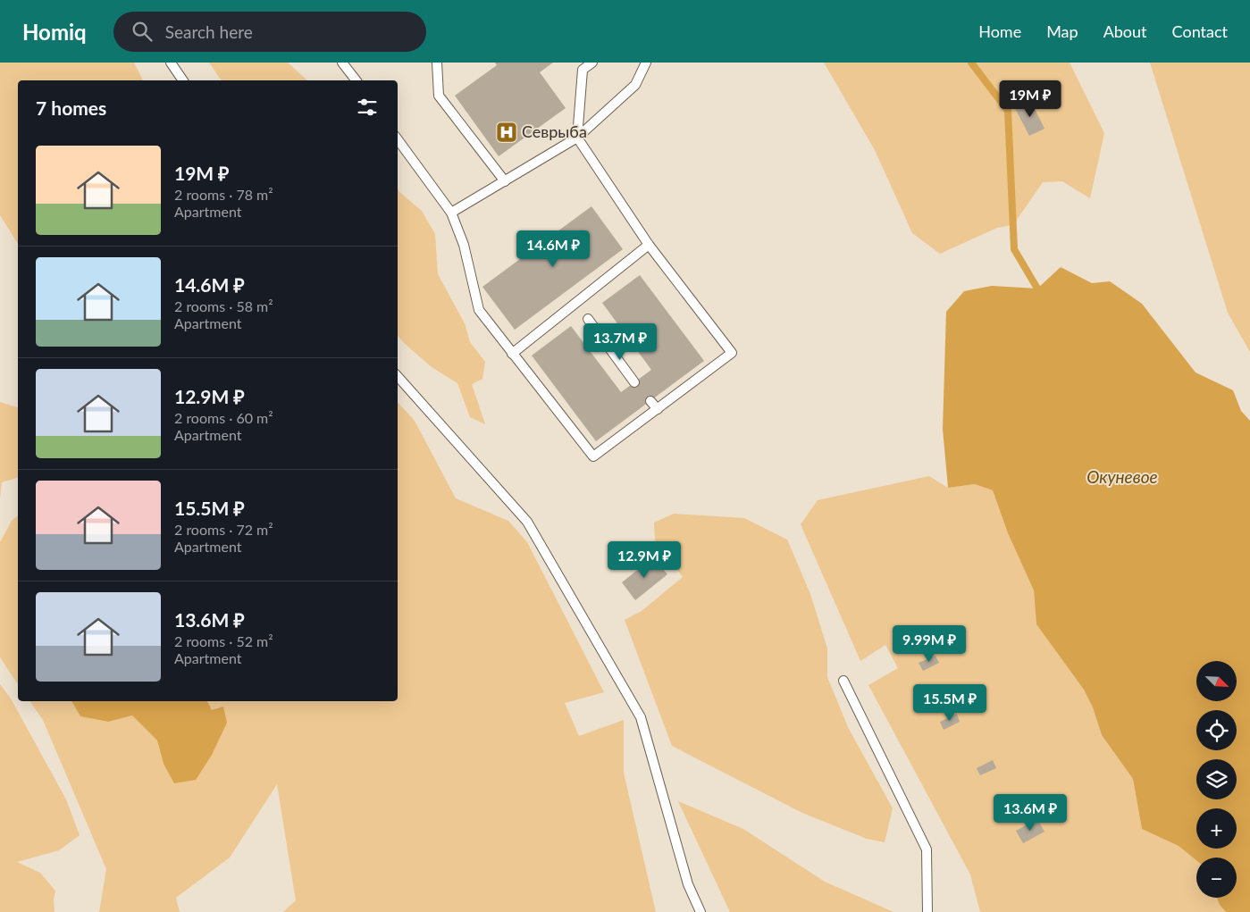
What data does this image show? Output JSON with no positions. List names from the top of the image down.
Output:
{
  "water": ["Окуневое"],
  "places": {
    "hospital": ["Севрыба"]
  },
  "north": "bottom right",
  "page": {
    "header": "Homiq",
    "search": "Search here",
    "nav": [
      "Home",
      "Map",
      "About",
      "Contact"
    ],
    "price": [
      "19M ₽",
      "14.6M ₽",
      "13.7M ₽",
      "12.9M ₽",
      "9.99M ₽",
      "15.5M ₽",
      "13.6M ₽"
    ],
    "heading": "7 homes",
    "list": [
      {
        "name": "19M ₽",
        "note": "2 rooms · 78 m² · Apartment"
      },
      {
        "name": "14.6M ₽",
        "note": "2 rooms · 58 m² · Apartment"
      },
      {
        "name": "12.9M ₽",
        "note": "2 rooms · 60 m² · Apartment"
      },
      {
        "name": "15.5M ₽",
        "note": "2 rooms · 72 m² · Apartment"
      },
      {
        "name": "13.6M ₽",
        "note": "2 rooms · 52 m² · Apartment"
      }
    ],
    "map_buttons": ["+", "−"]
  }
}
